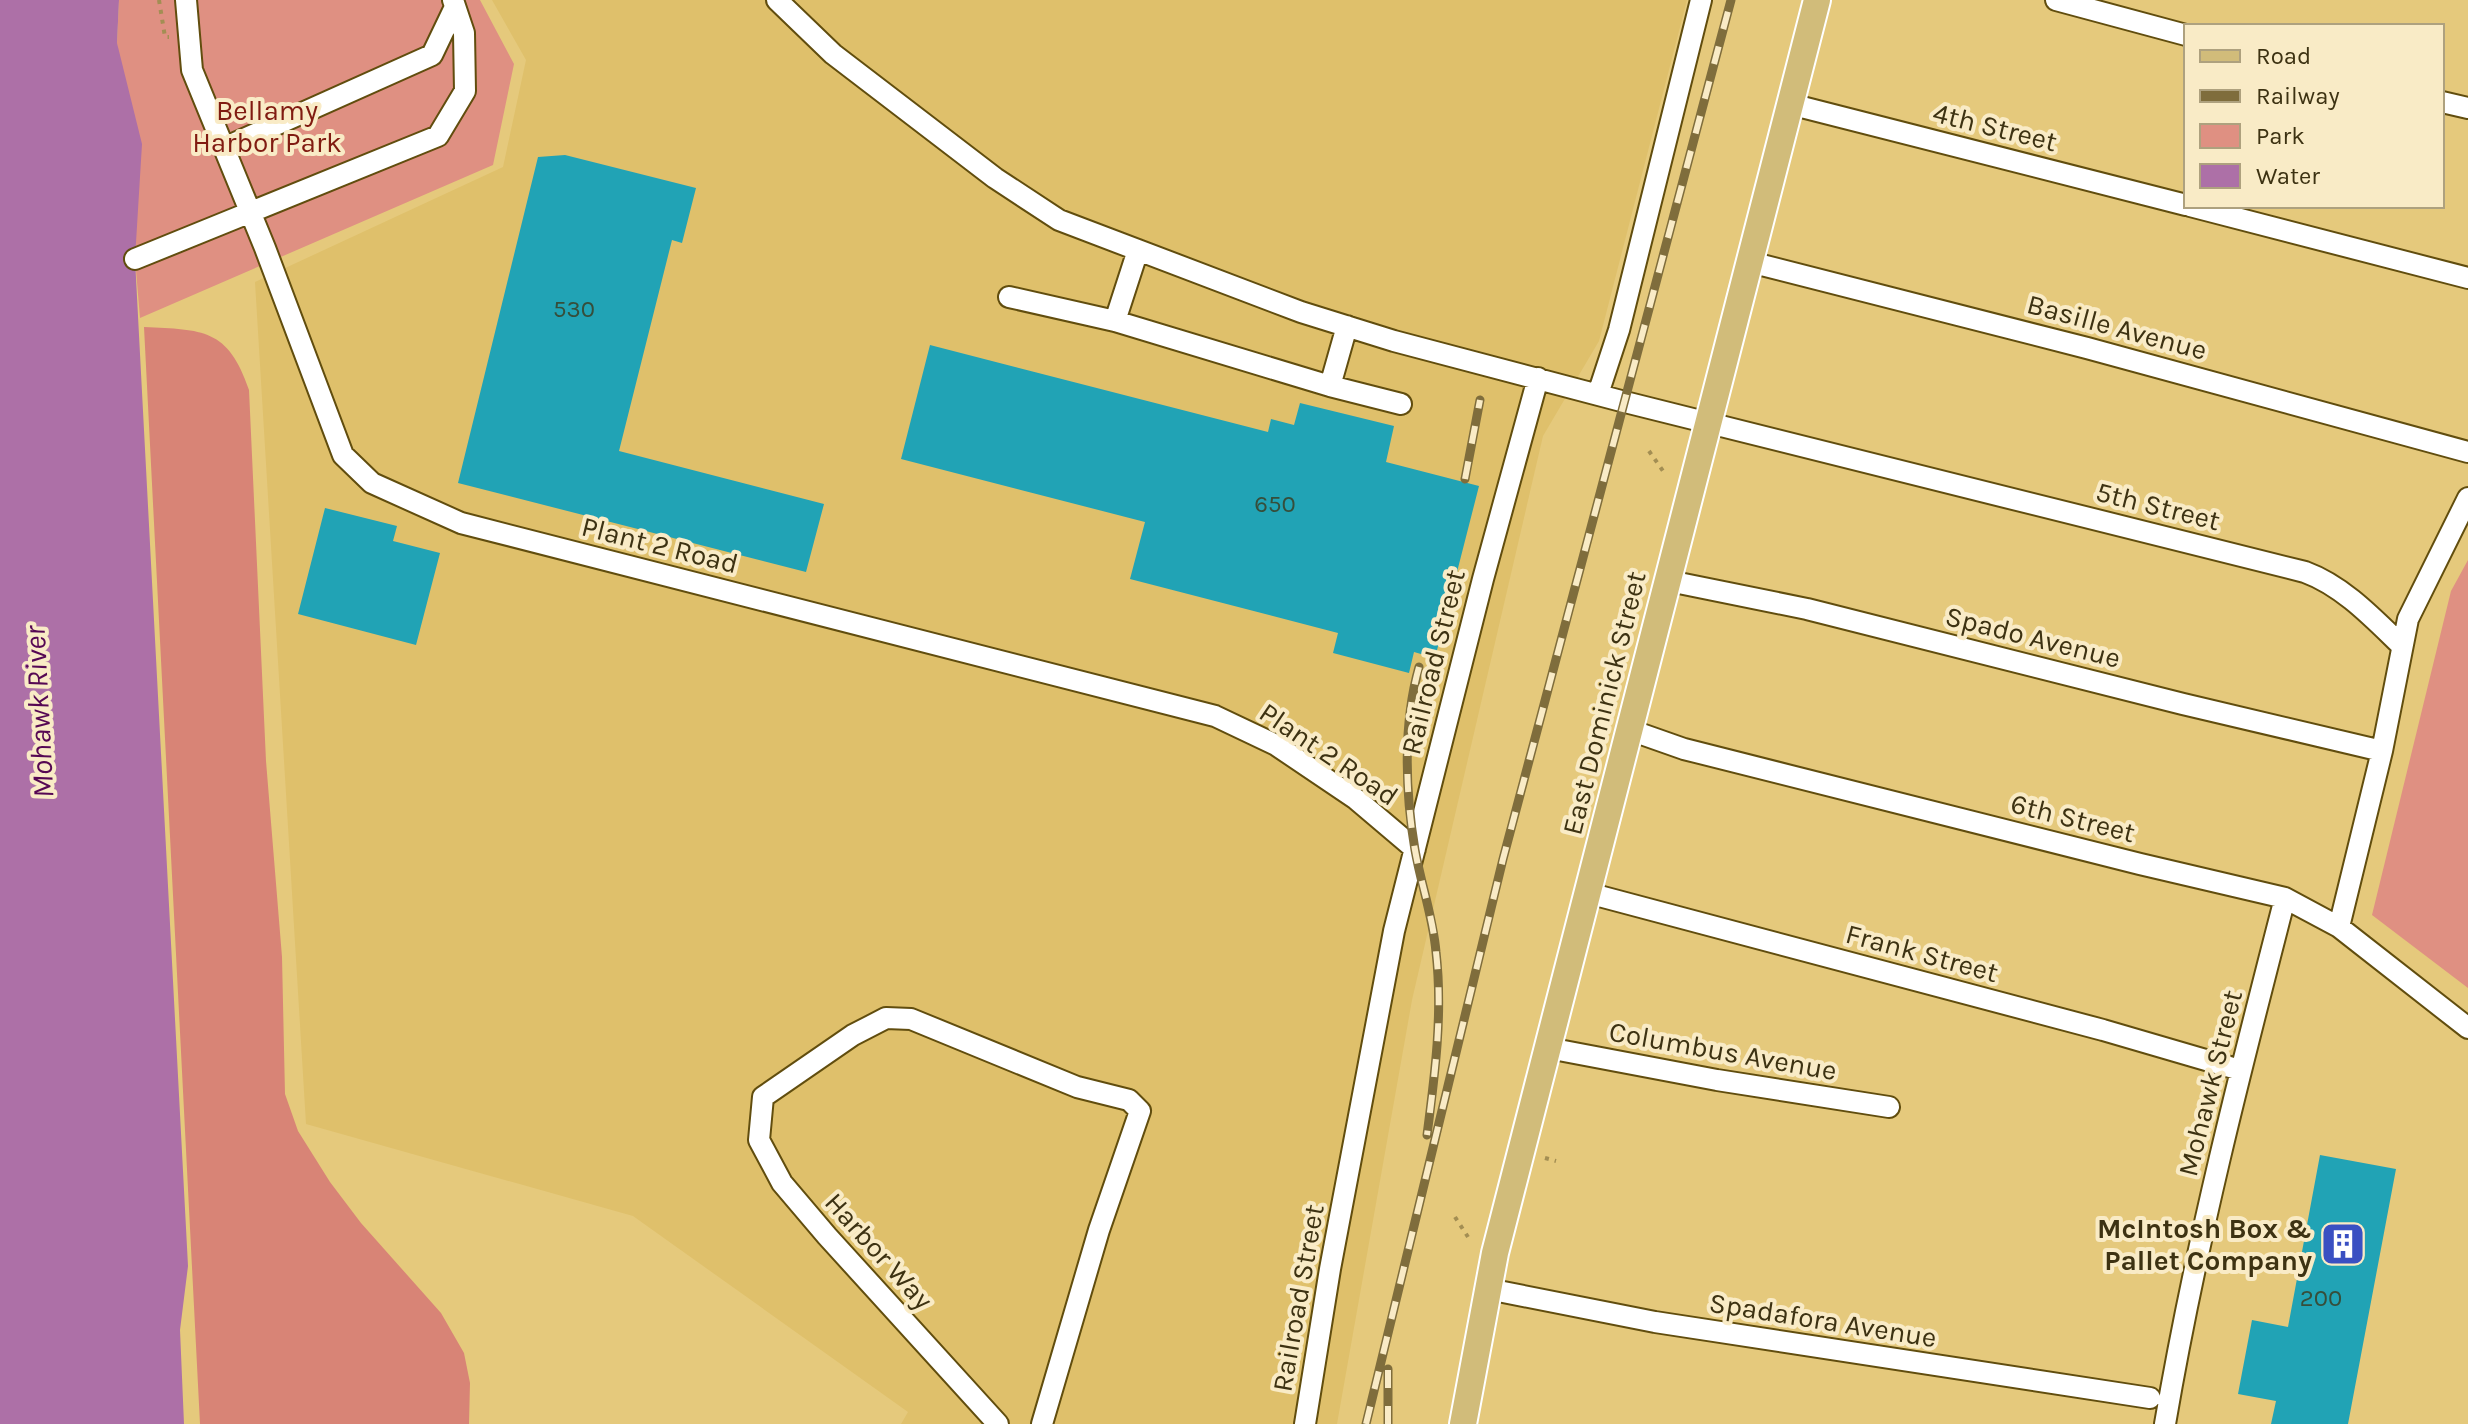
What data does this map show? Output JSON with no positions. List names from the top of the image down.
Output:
{
  "streets": {
    "main road": ["East Dominick Street"],
    "street": [
      "4th Street",
      "Basille Avenue",
      "5th Street",
      "Plant 2 Road",
      "Spado Avenue",
      "Railroad Street",
      "6th Street",
      "Frank Street",
      "Columbus Avenue",
      "Mohawk Street",
      "Harbor Way",
      "Spadafora Avenue"
    ]
  },
  "crossings": [
    ["4th Street", "East Dominick Street"],
    ["Basille Avenue", "East Dominick Street"],
    ["5th Street", "East Dominick Street"],
    ["Plant 2 Road", "Railroad Street"],
    ["Spado Avenue", "East Dominick Street"],
    ["East Dominick Street", "6th Street"],
    ["East Dominick Street", "Frank Street"],
    ["East Dominick Street", "Columbus Avenue"],
    ["East Dominick Street", "Spadafora Avenue"],
    ["6th Street", "Mohawk Street"],
    ["Frank Street", "Mohawk Street"]
  ],
  "water": ["Mohawk River"],
  "parks": ["Bellamy Harbor Park"],
  "places": {
    "building": ["McIntosh Box & Pallet Company"]
  },
  "house_numbers": ["530", "650", "200"],
  "legend": [
    "Road",
    "Railway",
    "Park",
    "Water"
  ]
}
